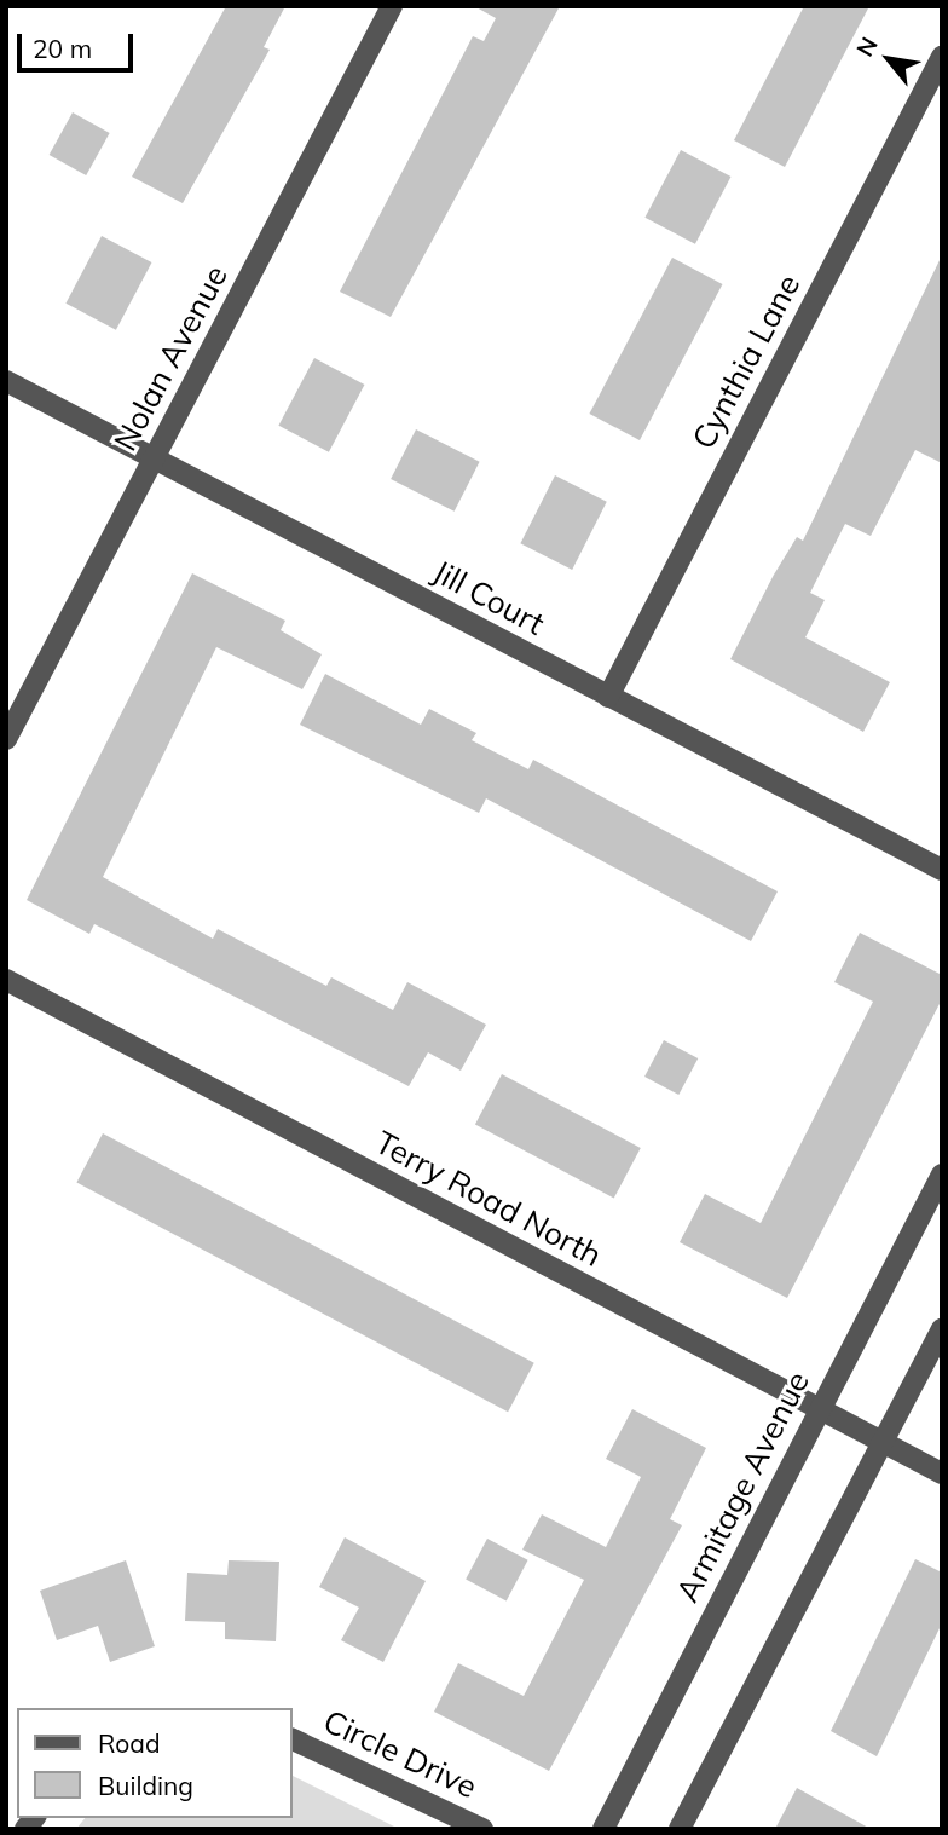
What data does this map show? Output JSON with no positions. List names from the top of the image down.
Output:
{
  "streets": {
    "street": [
      "Nolan Avenue",
      "Cynthia Lane",
      "Jill Court",
      "Terry Road North",
      "Armitage Avenue",
      "Circle Drive"
    ]
  },
  "crossings": [
    ["Nolan Avenue", "Jill Court"],
    ["Cynthia Lane", "Jill Court"],
    ["Terry Road North", "Armitage Avenue"]
  ],
  "legend": ["Road", "Building"],
  "scale_bar": "20 m",
  "north": "top left"
}
